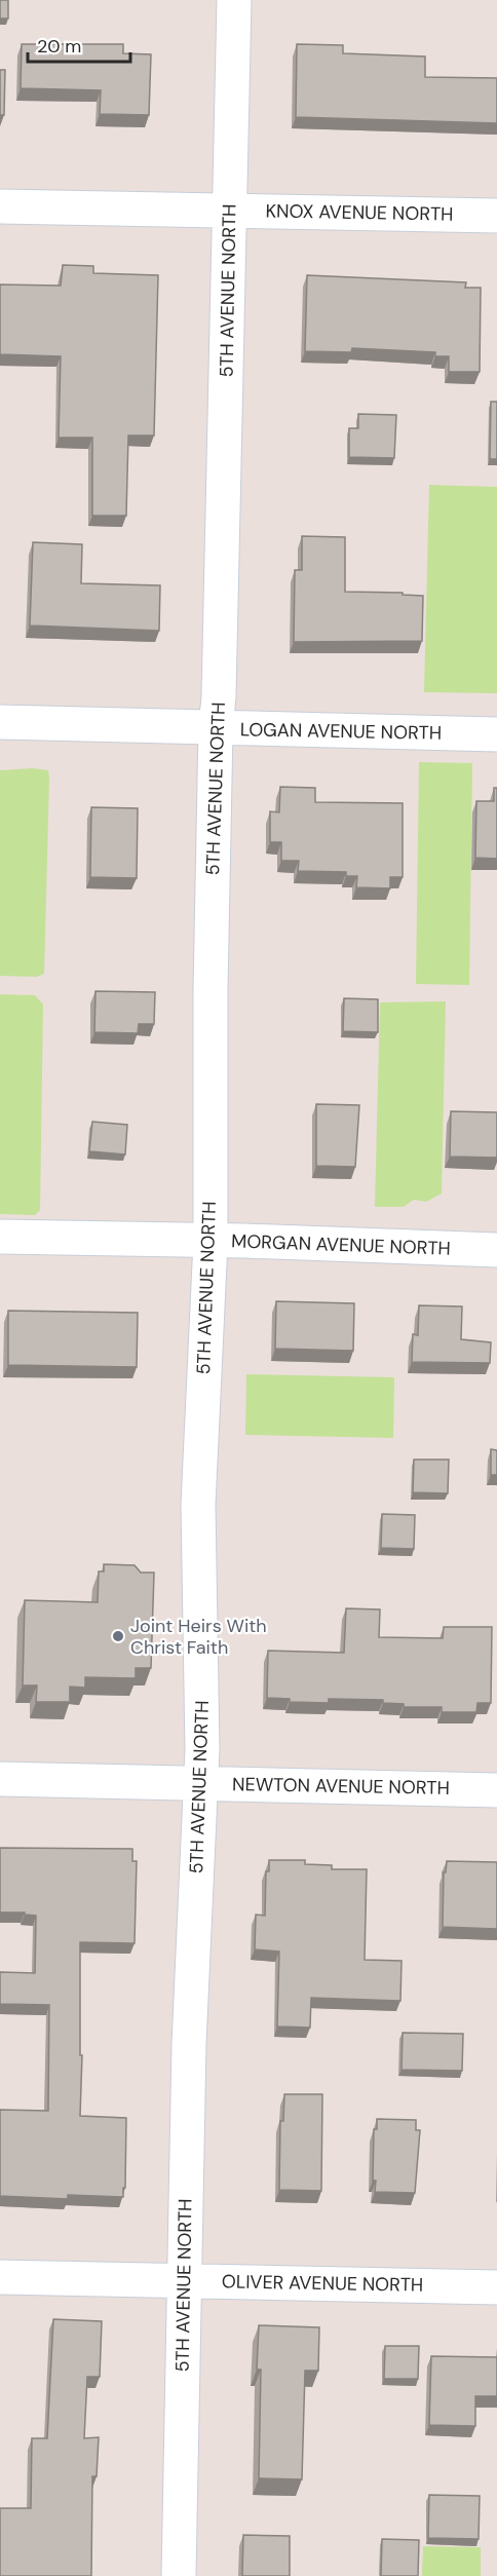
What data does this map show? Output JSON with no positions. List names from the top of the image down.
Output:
{
  "streets": {
    "street": [
      "KNOX AVENUE NORTH",
      "5TH AVENUE NORTH",
      "LOGAN AVENUE NORTH",
      "MORGAN AVENUE NORTH",
      "NEWTON AVENUE NORTH",
      "OLIVER AVENUE NORTH"
    ]
  },
  "crossings": [
    ["KNOX AVENUE NORTH", "5TH AVENUE NORTH"],
    ["5TH AVENUE NORTH", "LOGAN AVENUE NORTH"],
    ["5TH AVENUE NORTH", "MORGAN AVENUE NORTH"],
    ["5TH AVENUE NORTH", "NEWTON AVENUE NORTH"],
    ["5TH AVENUE NORTH", "OLIVER AVENUE NORTH"]
  ],
  "places": ["Joint Heirs With Christ Faith"],
  "scale_bar": "20 m"
}
